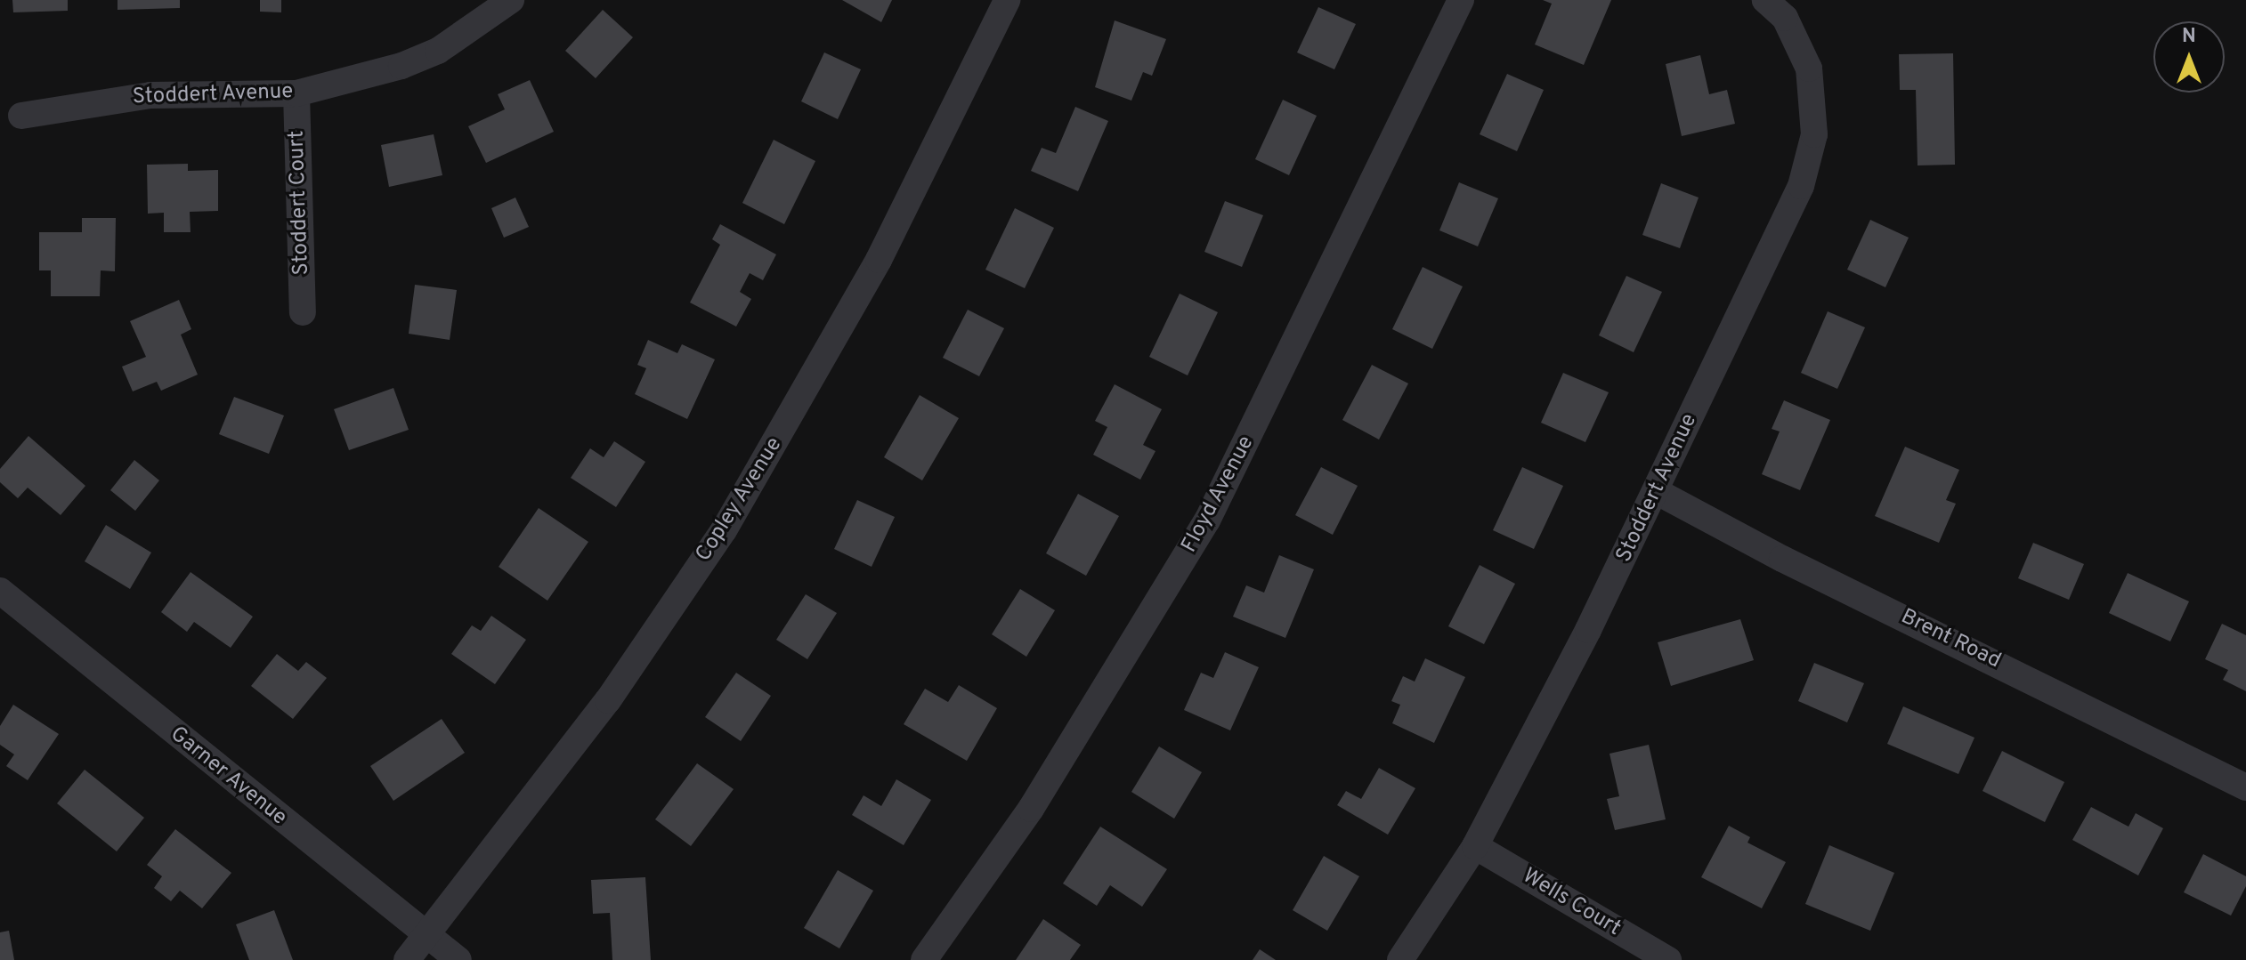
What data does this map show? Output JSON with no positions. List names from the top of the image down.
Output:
{
  "streets": {
    "street": [
      "Stoddert Avenue",
      "Stoddert Court",
      "Floyd Avenue",
      "Copley Avenue",
      "Brent Road",
      "Garner Avenue",
      "Wells Court"
    ]
  },
  "crossings": [
    ["Stoddert Avenue", "Stoddert Court"],
    ["Stoddert Avenue", "Brent Road"],
    ["Stoddert Avenue", "Wells Court"],
    ["Copley Avenue", "Garner Avenue"]
  ],
  "north": "top"
}
